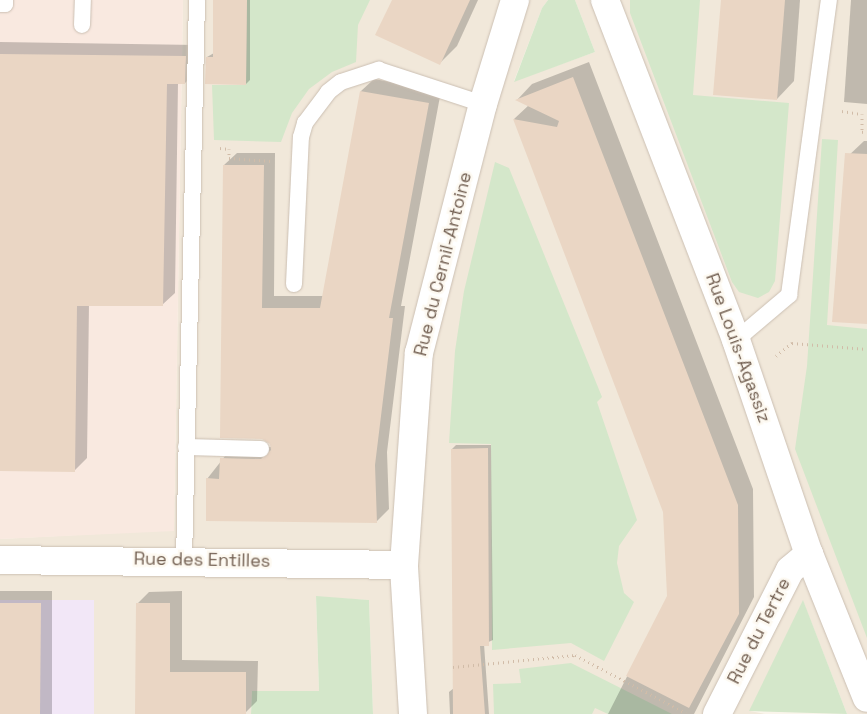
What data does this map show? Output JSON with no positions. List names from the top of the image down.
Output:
{
  "streets": {
    "street": [
      "Rue du Cernil-Antoine",
      "Rue Louis-Agassiz",
      "Rue des Entilles",
      "Rue du Tertre"
    ]
  },
  "crossings": [
    ["Rue du Cernil-Antoine", "Rue des Entilles"],
    ["Rue Louis-Agassiz", "Rue du Tertre"]
  ]
}
